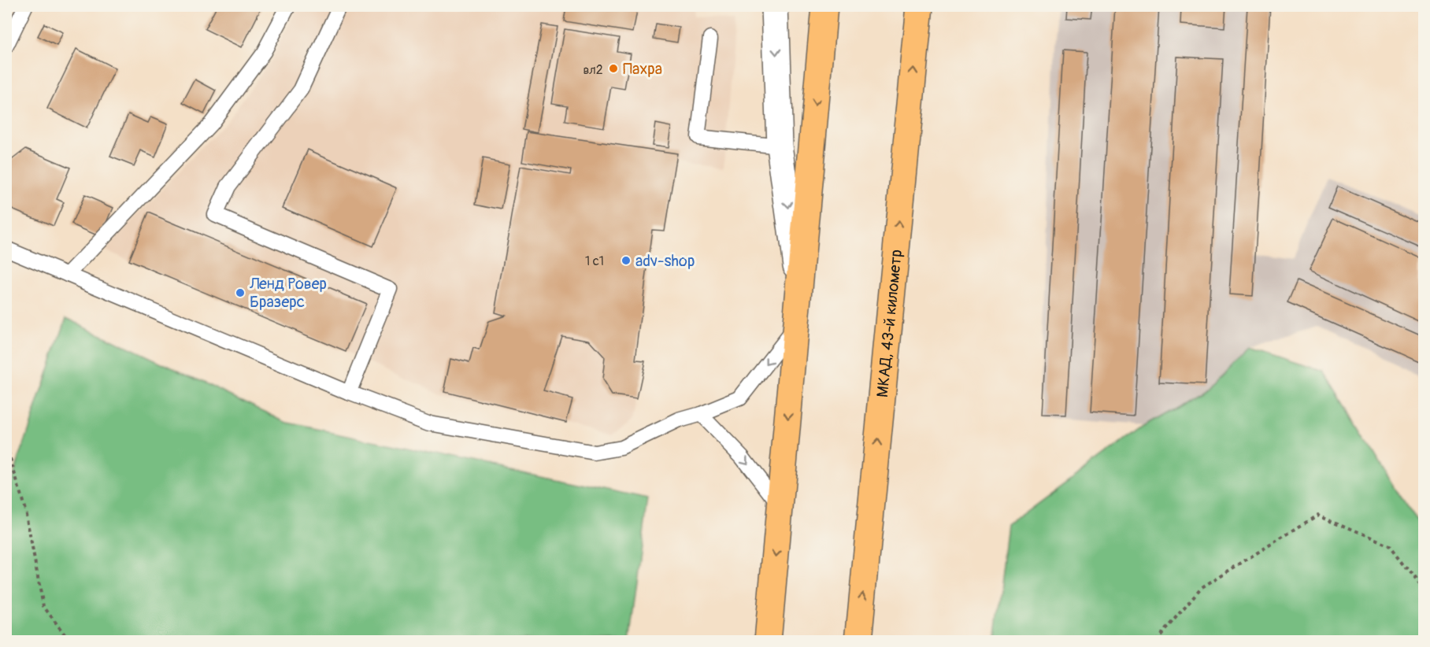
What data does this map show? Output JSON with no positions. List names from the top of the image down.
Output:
{
  "streets": {
    "highway": ["МКАД, 43-й километр"]
  },
  "places": ["Пахра", "adv-shop", "Ленд Ровер Бразерс"],
  "house_numbers": ["вл2", "1 с1"]
}
